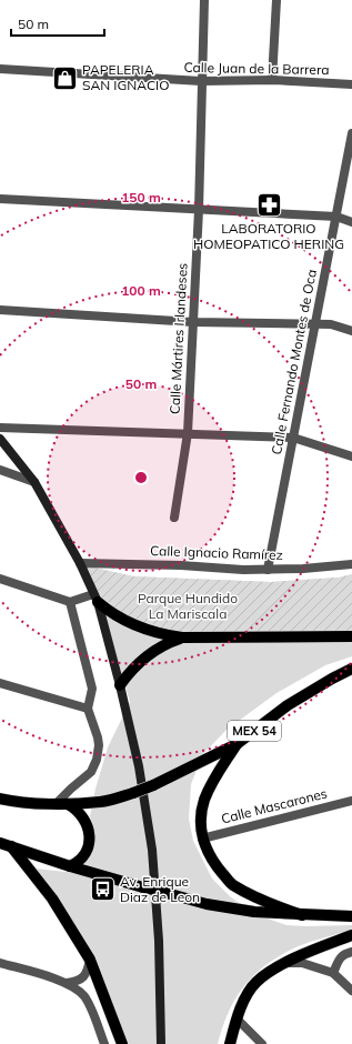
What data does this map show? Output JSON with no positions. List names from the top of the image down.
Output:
{
  "streets": {
    "main road": ["MEX 54"],
    "street": [
      "Calle Juan de la Barrera",
      "Calle Mártires Irlandeses",
      "Calle Fernando Montes de Oca",
      "Calle Ignacio Ramírez",
      "Calle Mascarones"
    ]
  },
  "crossings": [
    ["Calle Juan de la Barrera", "Calle Mártires Irlandeses"],
    ["Calle Fernando Montes de Oca", "Calle Ignacio Ramírez"]
  ],
  "parks": ["Parque Hundido La Mariscala"],
  "places": {
    "shop": ["PAPELERIA SAN IGNACIO"],
    "pharmacy": ["LABORATORIO HOMEOPATICO HERING"],
    "bus stop": ["Av. Enrique Diaz de Leon"]
  },
  "scale_bar": "50 m",
  "rings": ["150 m", "100 m", "50 m"]
}
